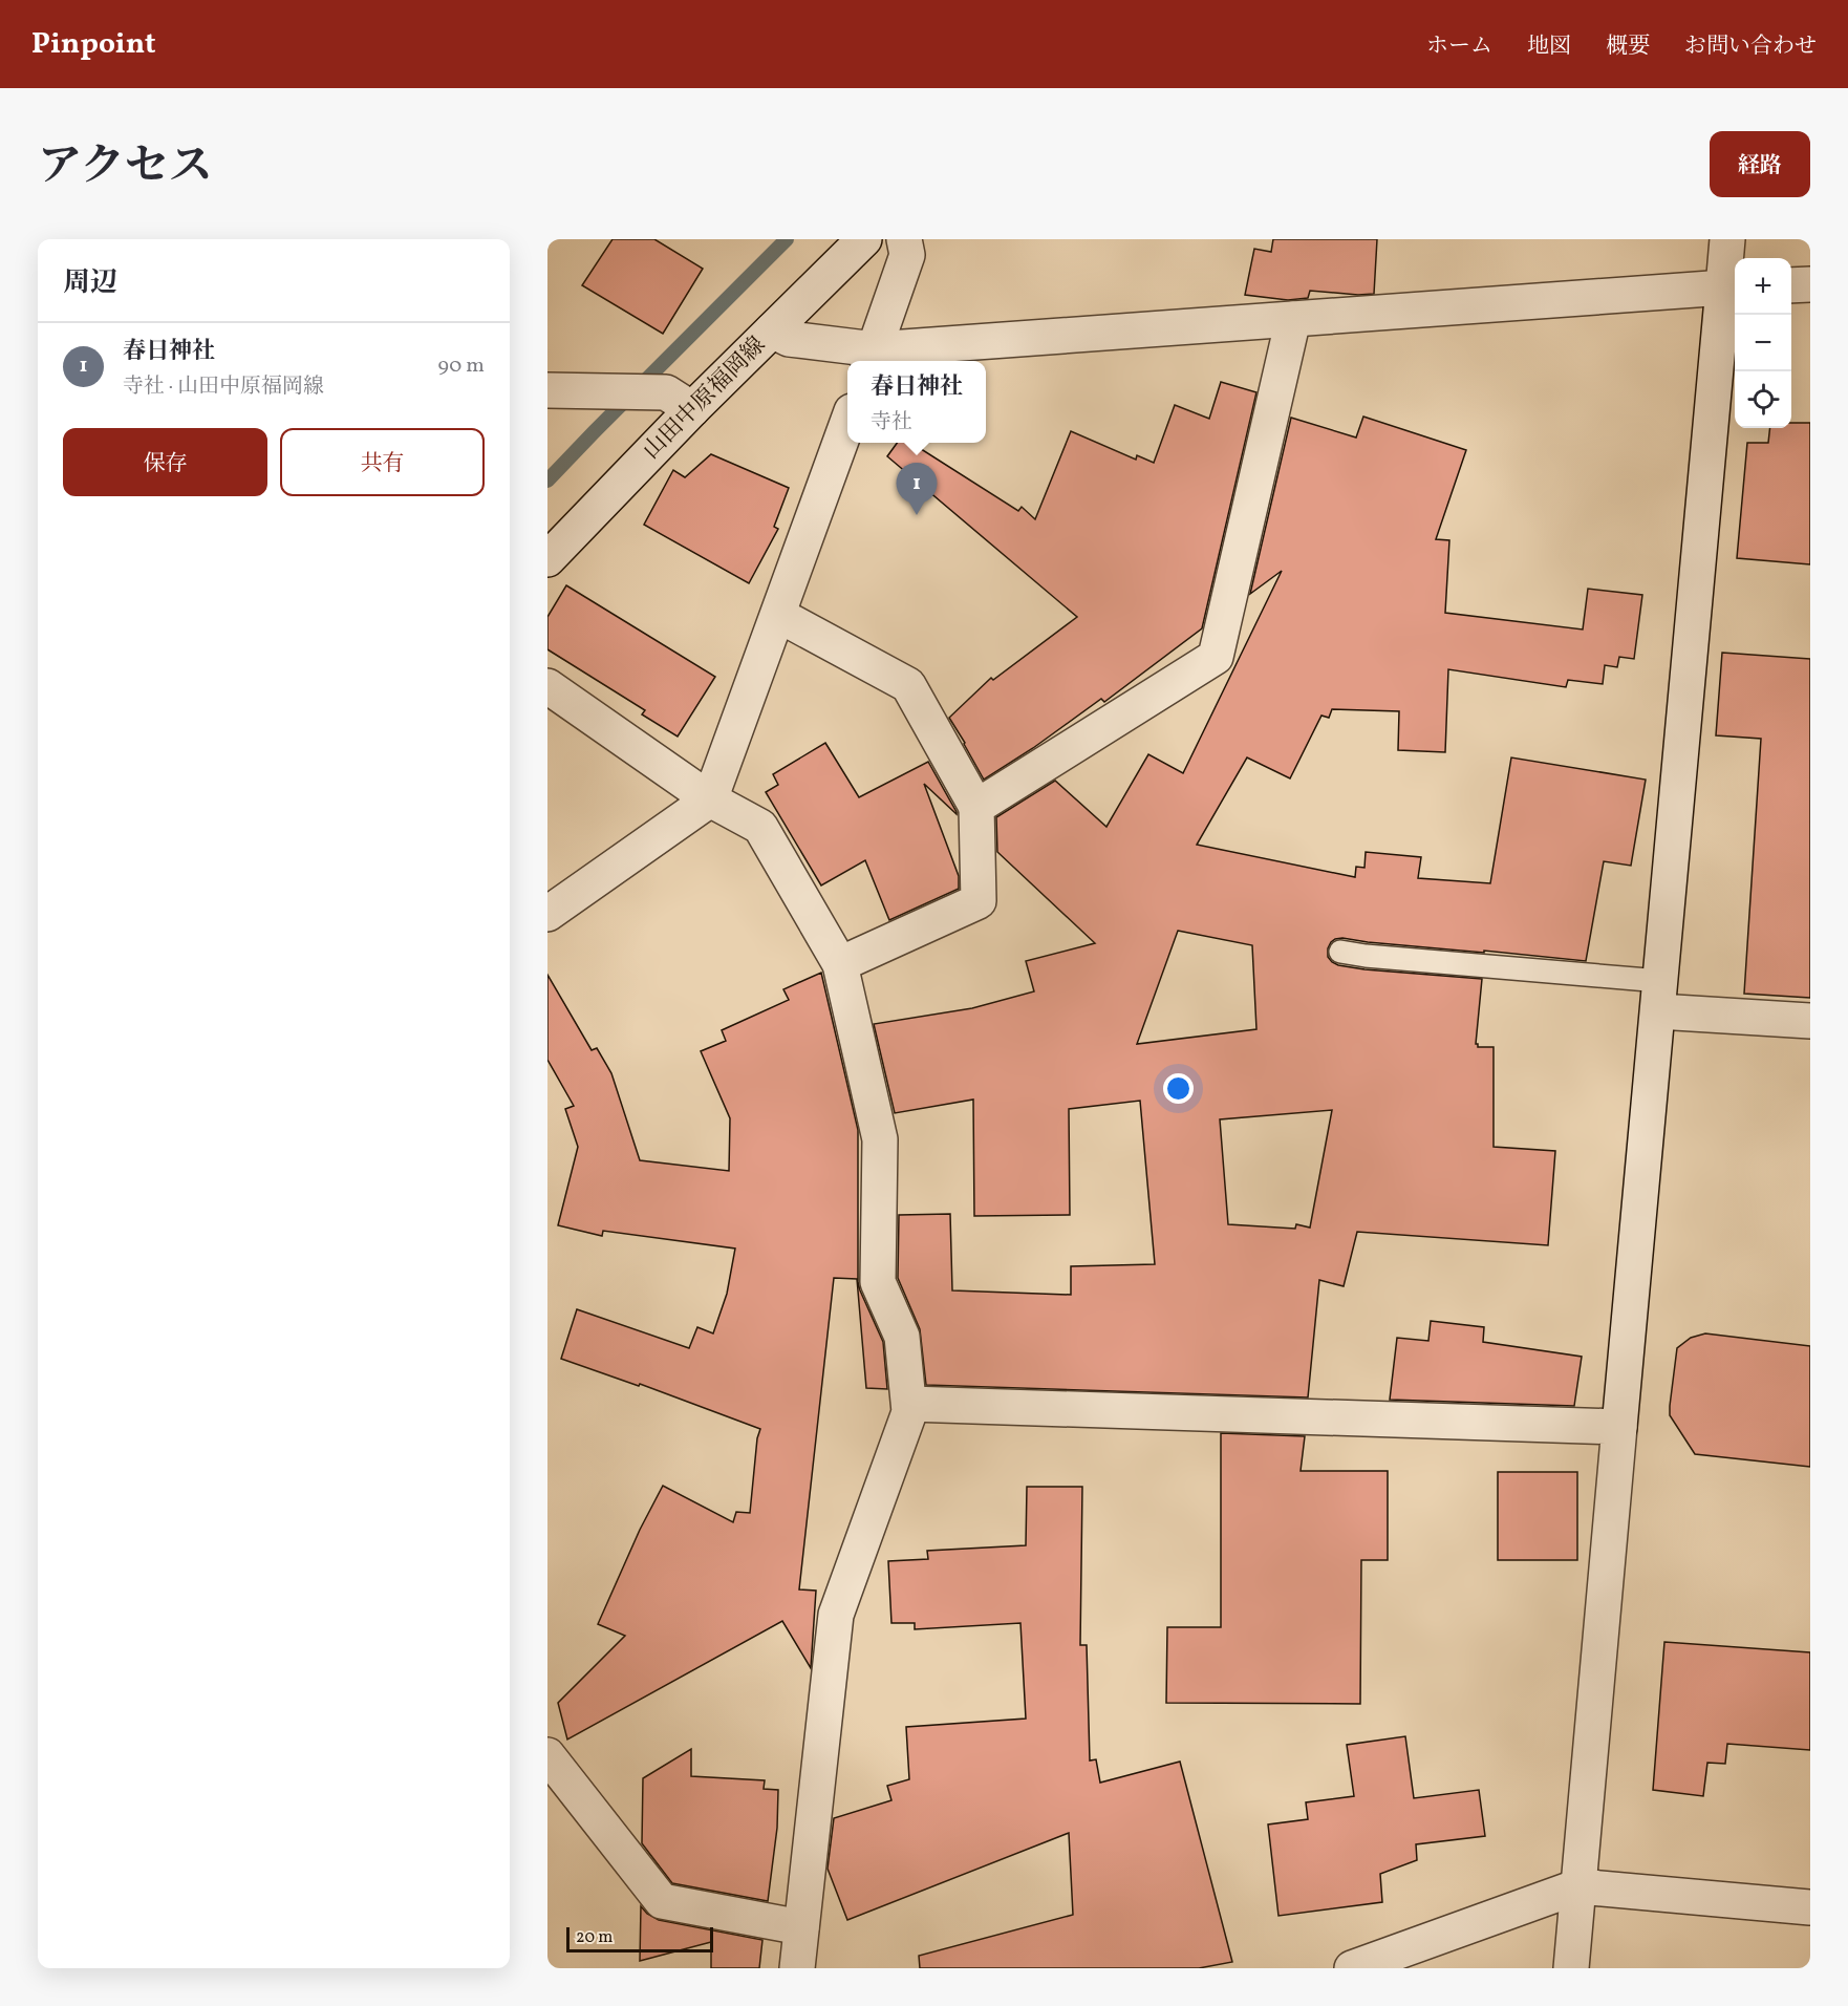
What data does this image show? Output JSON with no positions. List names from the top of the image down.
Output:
{
  "streets": {
    "street": ["山田中原福岡線"]
  },
  "scale_bar": "20 m",
  "page": {
    "header": "Pinpoint",
    "nav": [
      "ホーム",
      "地図",
      "概要",
      "お問い合わせ"
    ],
    "title": "アクセス",
    "buttons": [
      "経路",
      ["保存", "共有"]
    ],
    "heading": "周辺",
    "map_buttons": ["+", "−"],
    "list": [
      {
        "mark": "1",
        "name": "春日神社",
        "note": "寺社 · 山田中原福岡線",
        "value": "90 m"
      }
    ],
    "popup": ["春日神社", "寺社"],
    "pins": "1",
    "scale": "20 m"
  }
}
